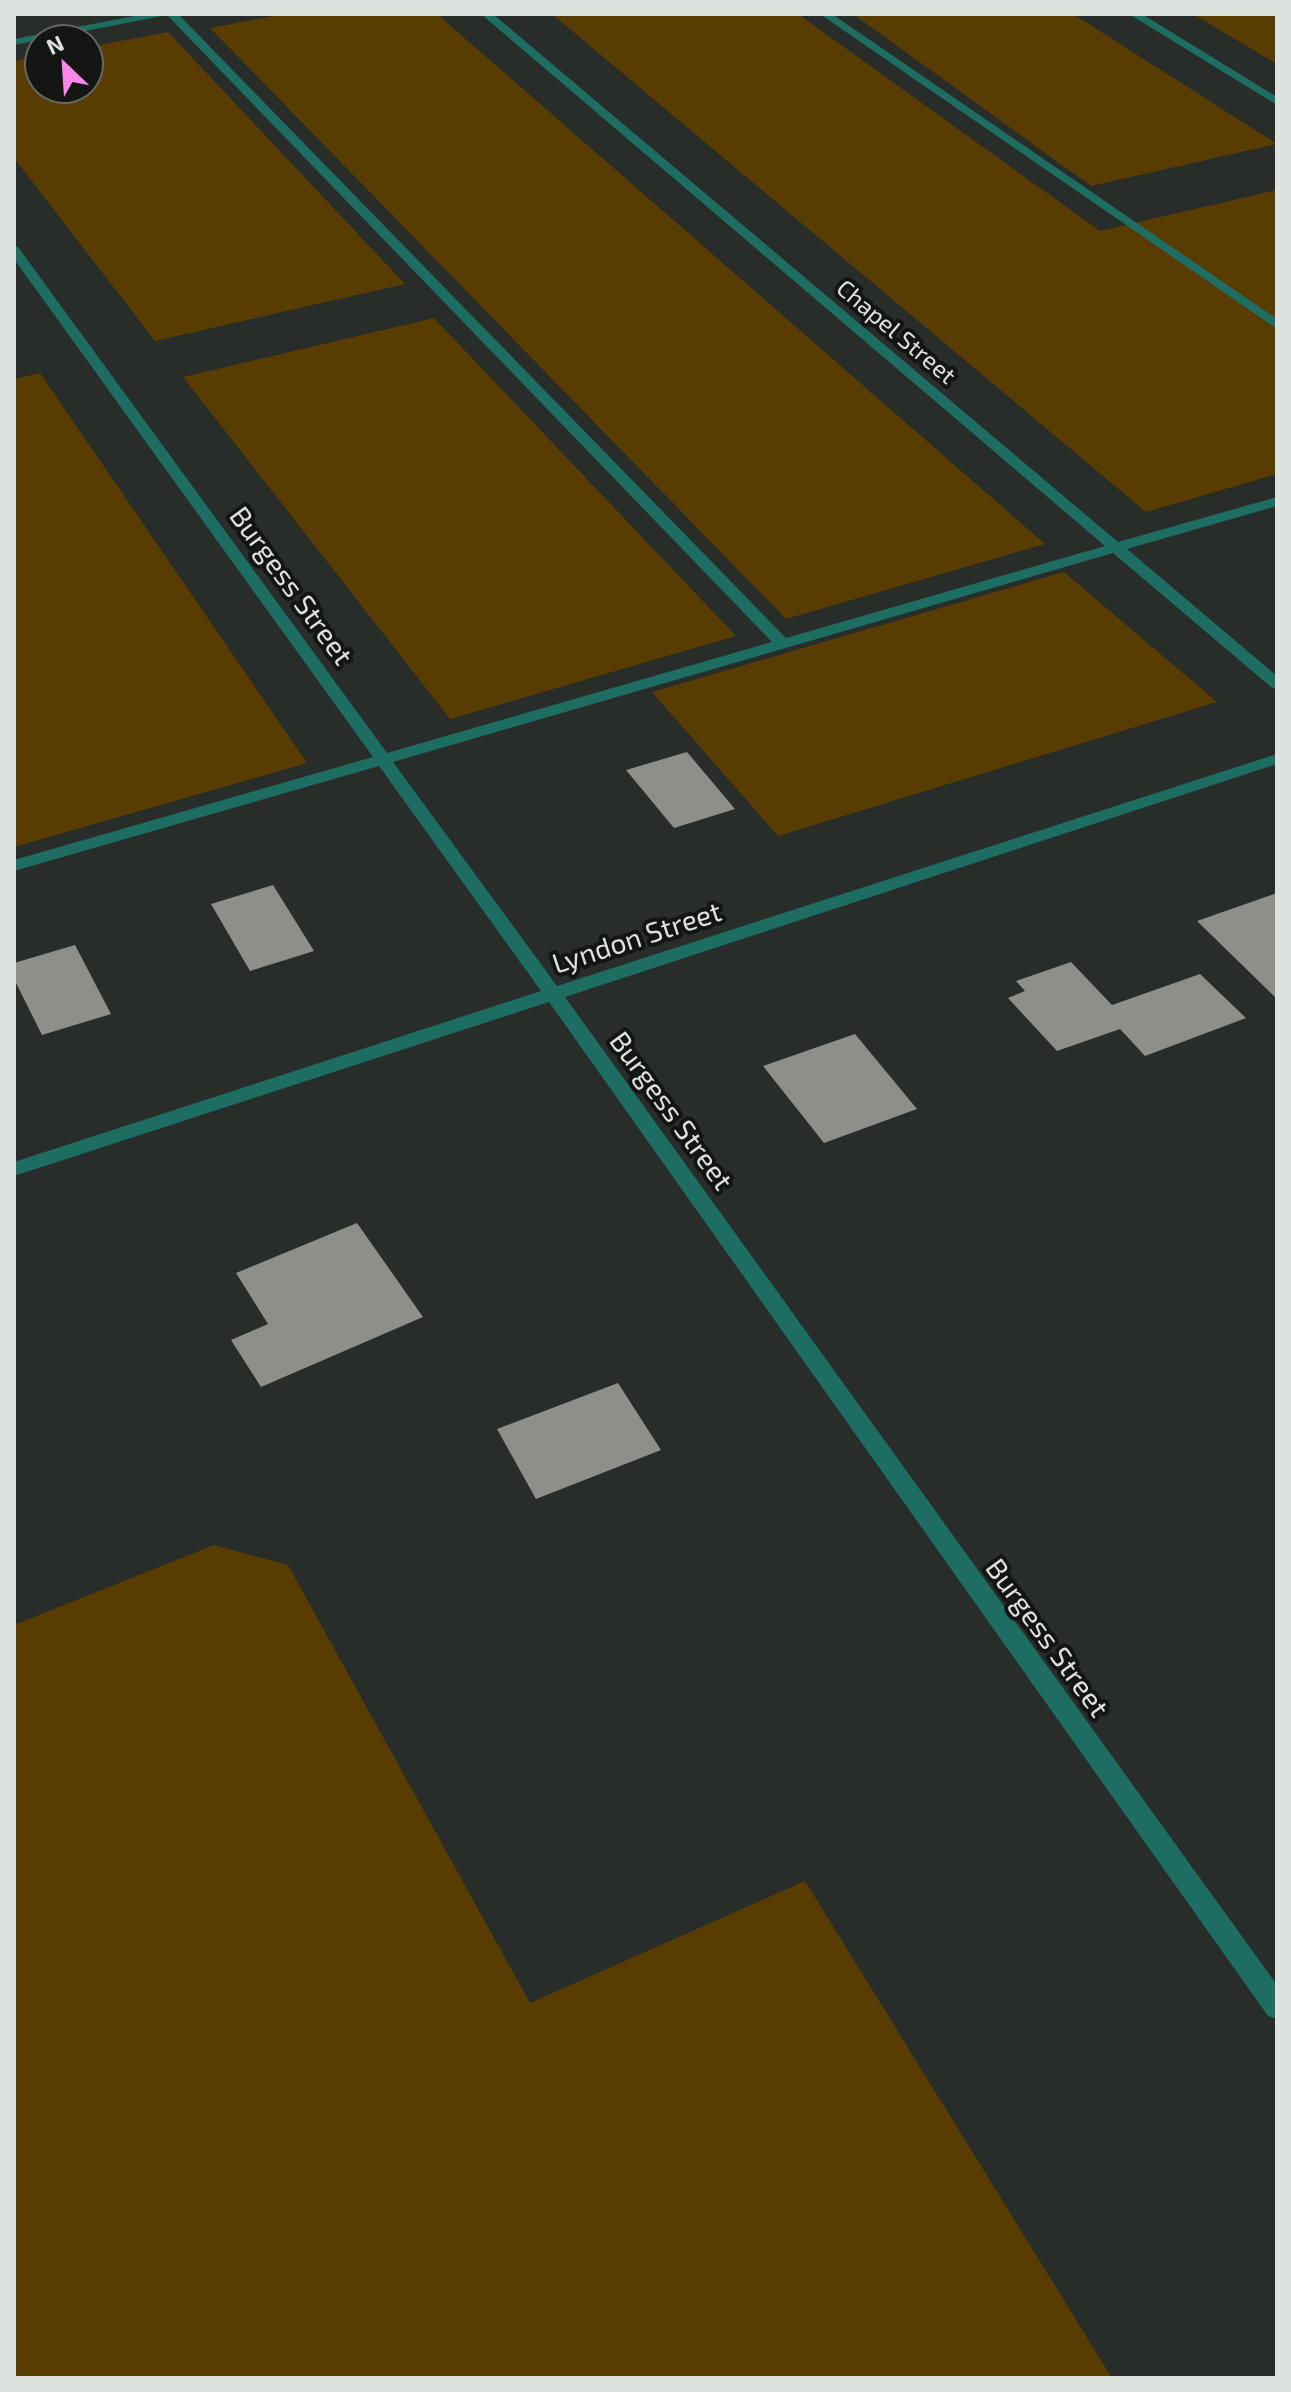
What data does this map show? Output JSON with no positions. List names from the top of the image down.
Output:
{
  "streets": {
    "street": ["Chapel Street", "Burgess Street", "Lyndon Street"]
  },
  "crossings": [
    ["Burgess Street", "Lyndon Street"]
  ],
  "north": "top left"
}
